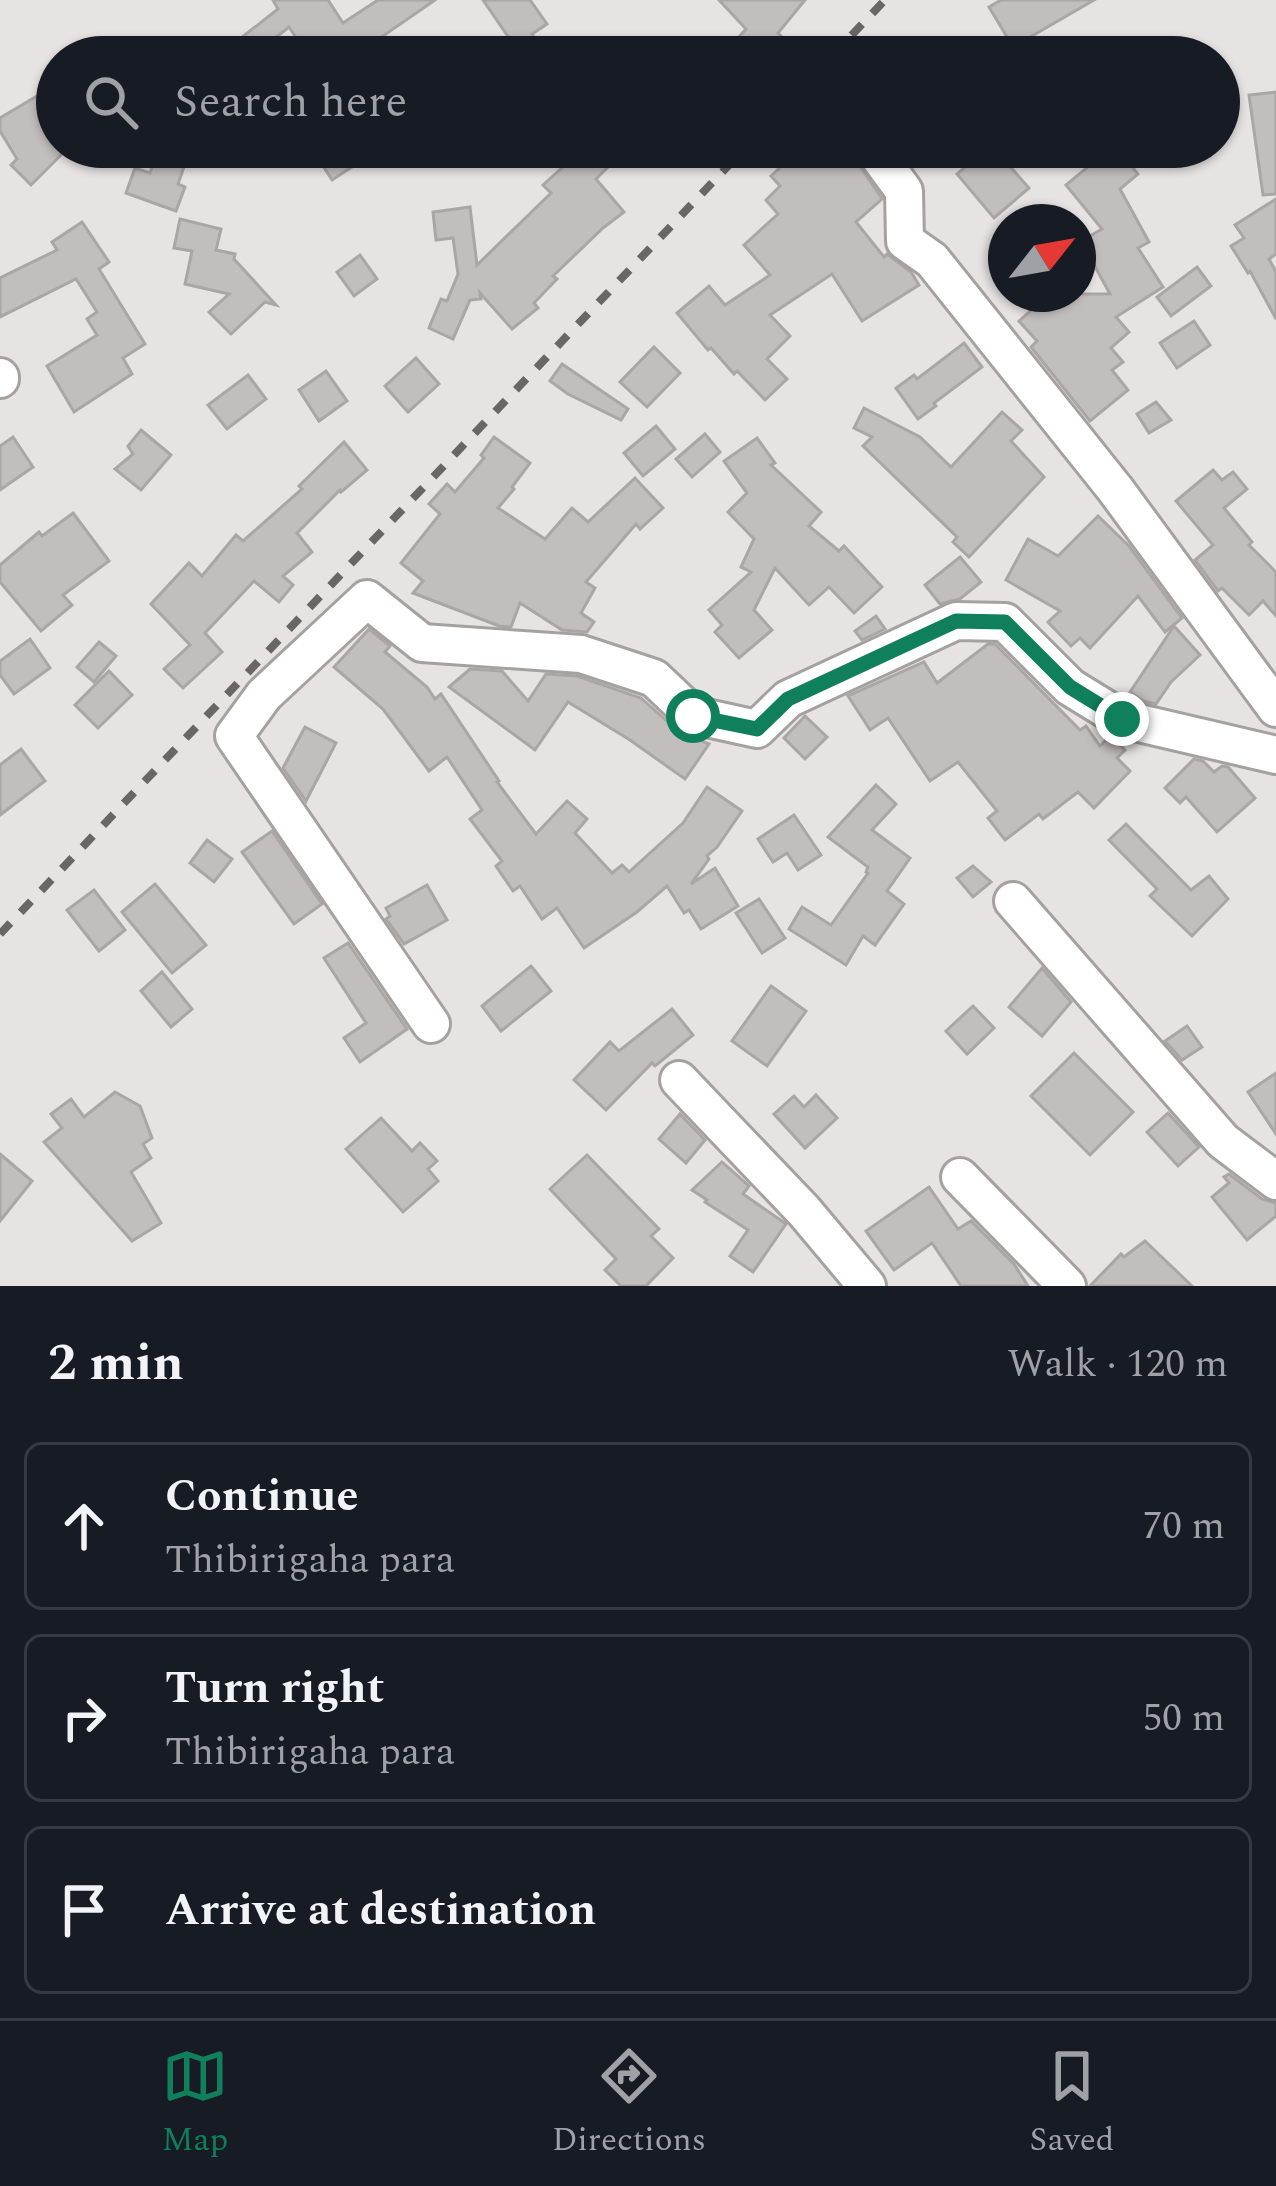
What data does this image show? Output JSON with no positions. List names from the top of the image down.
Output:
{
  "north": "top right",
  "page": {
    "search": "Search here",
    "heading": ["2 min", "Walk · 120 m"],
    "list": [
      ["Continue", "Thibirigaha para", "70 m"],
      ["Turn right", "Thibirigaha para", "50 m"],
      "Arrive at destination"
    ],
    "nav": ["Map", "Directions", "Saved"]
  }
}
